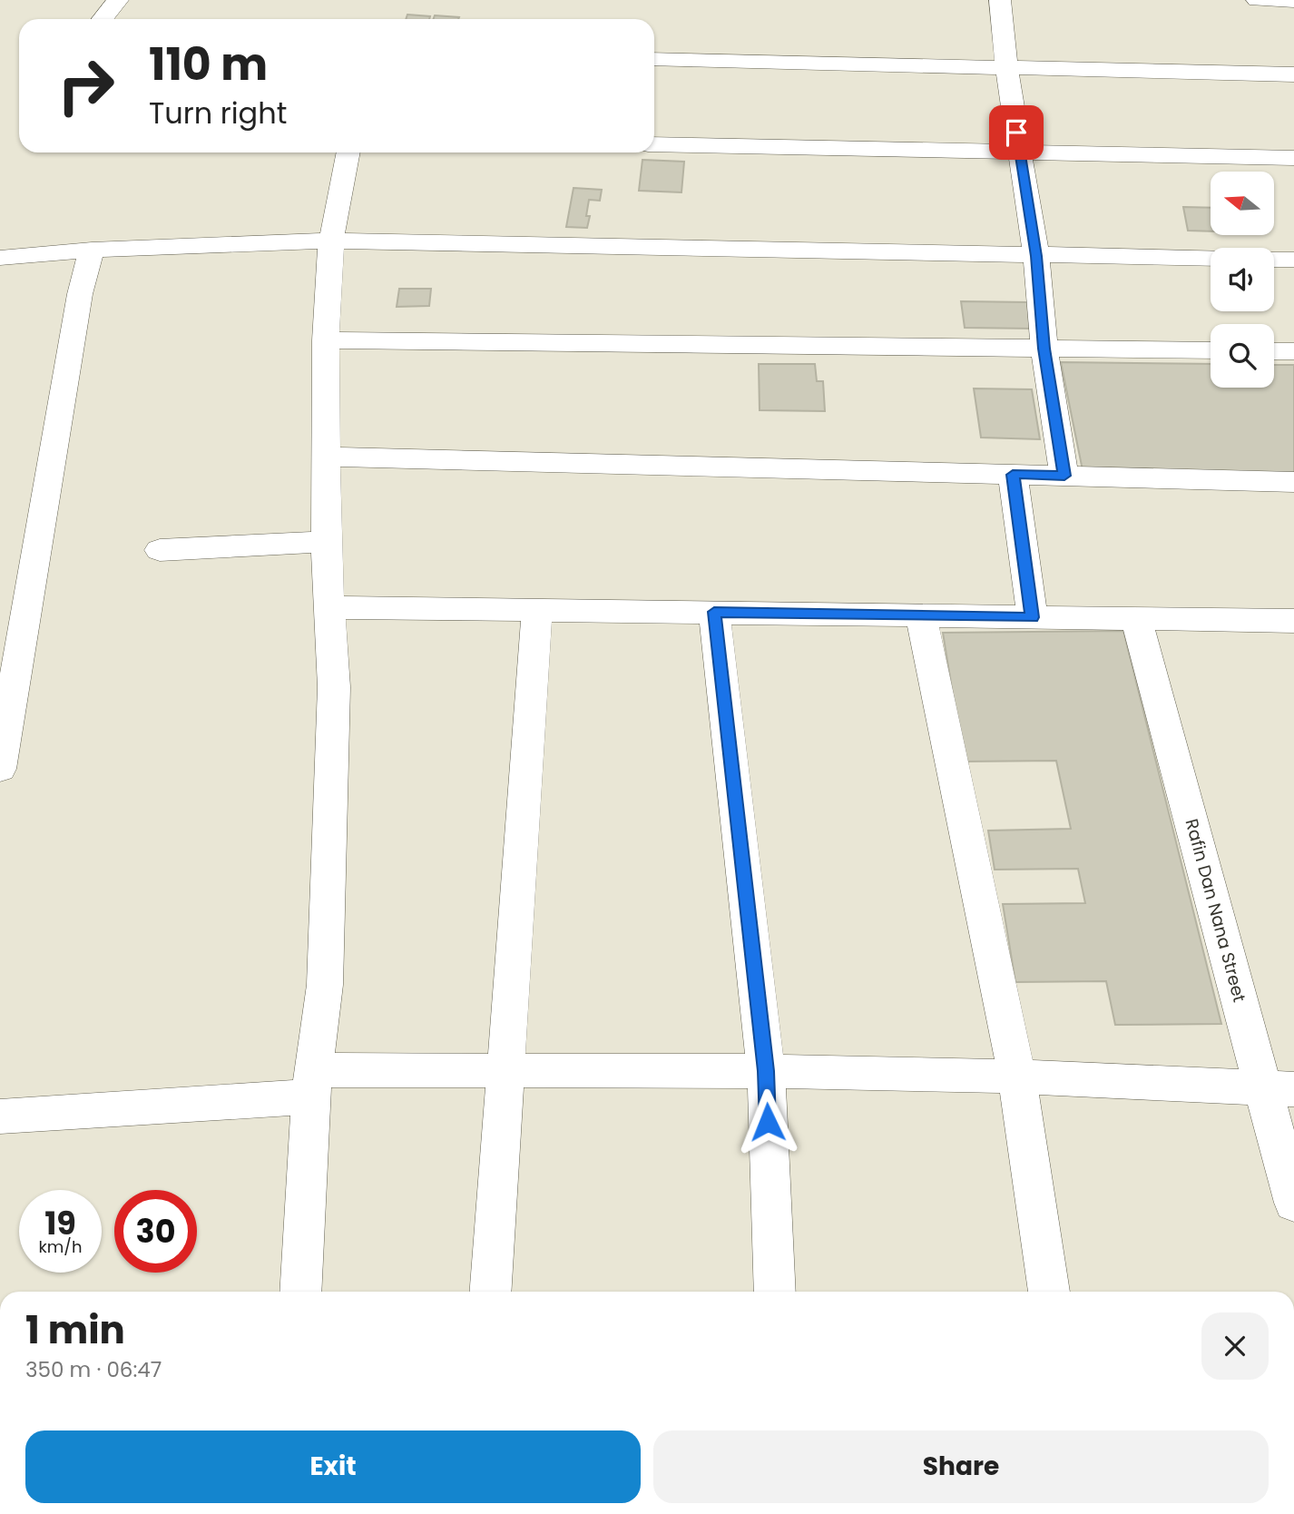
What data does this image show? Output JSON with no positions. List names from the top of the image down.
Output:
{
  "streets": {
    "street": ["Rafin Dan Nana Street"]
  },
  "north": "left",
  "page": {
    "turn": ["110 m", "Turn right"],
    "speed": "19 km/h",
    "limit": "30",
    "heading": ["1 min", "350 m · 06:47"],
    "buttons": ["Exit", "Share"]
  }
}
